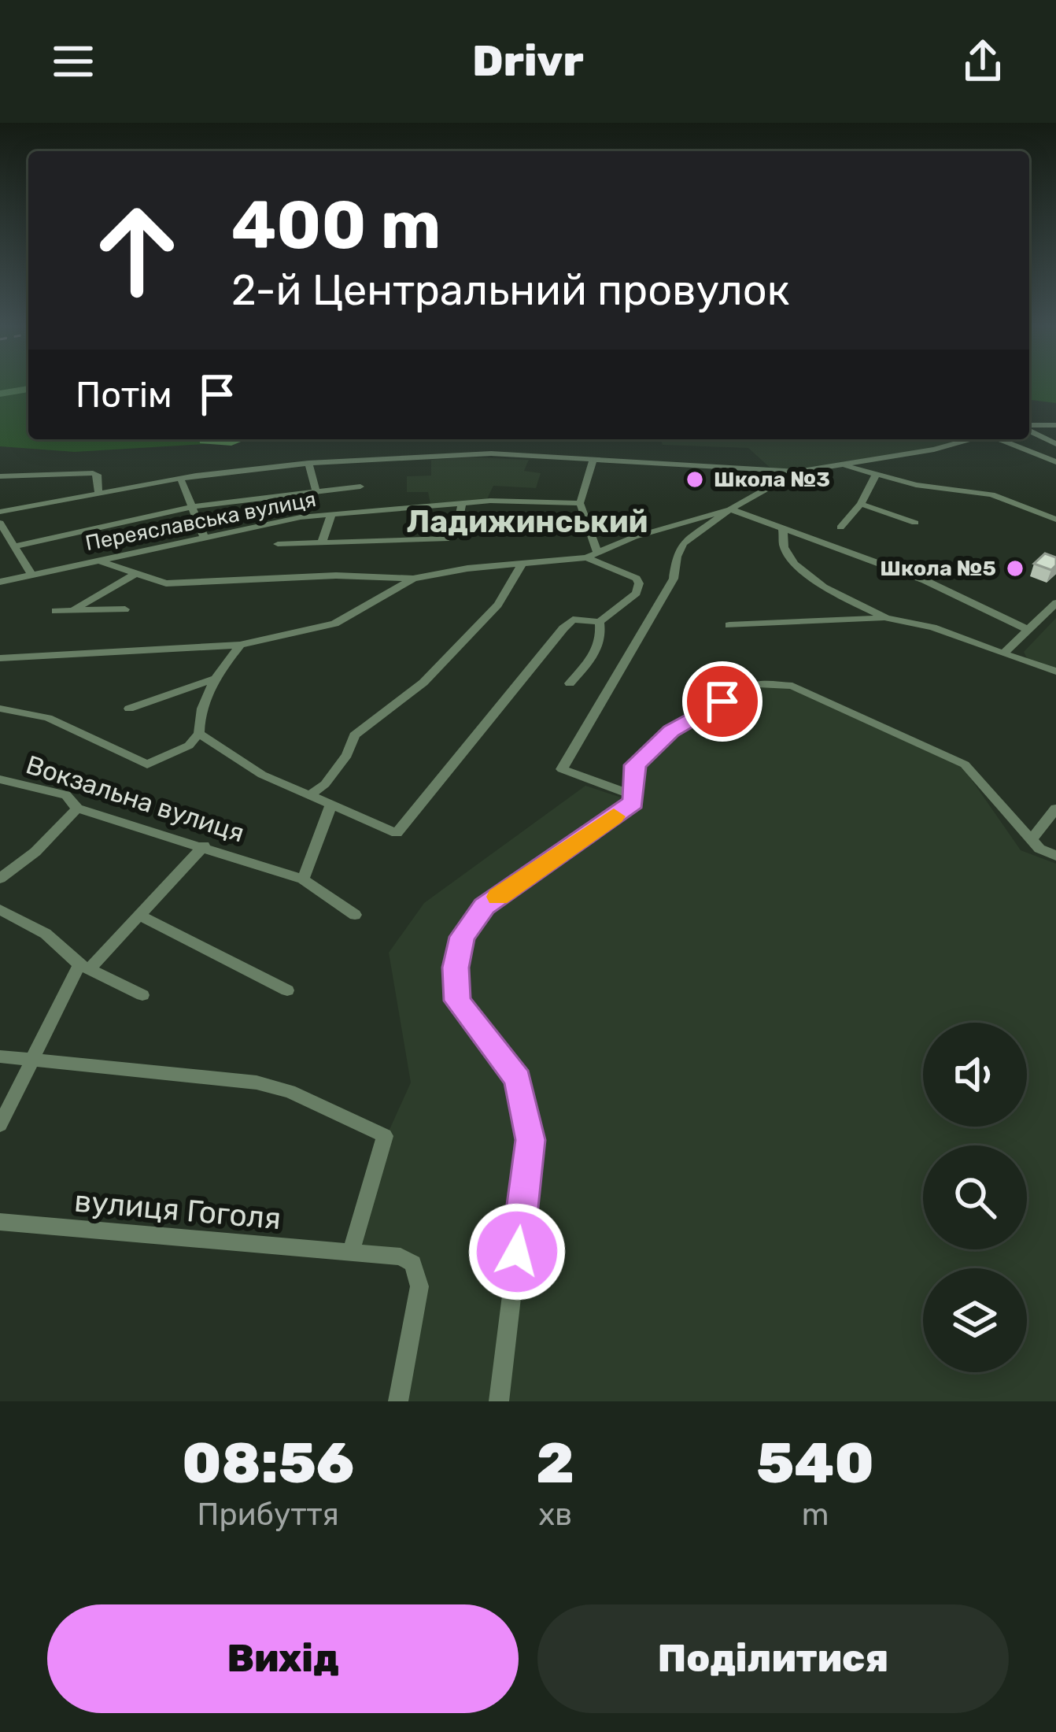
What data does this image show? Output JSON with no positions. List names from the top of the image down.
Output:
{
  "streets": {
    "street": ["Переяславська вулиця", "Вокзальна вулиця", "вулиця Гоголя"]
  },
  "districts": ["Ладижинський"],
  "places": ["Школа №3", "Школа №5"],
  "page": {
    "header": "Drivr",
    "turn": ["400 m", "2-й Центральний провулок"],
    "then": "Потім",
    "eta": [
      "08:56",
      "Прибуття",
      "2",
      "хв",
      "540",
      "m"
    ],
    "buttons": ["Вихід", "Поділитися"]
  }
}
